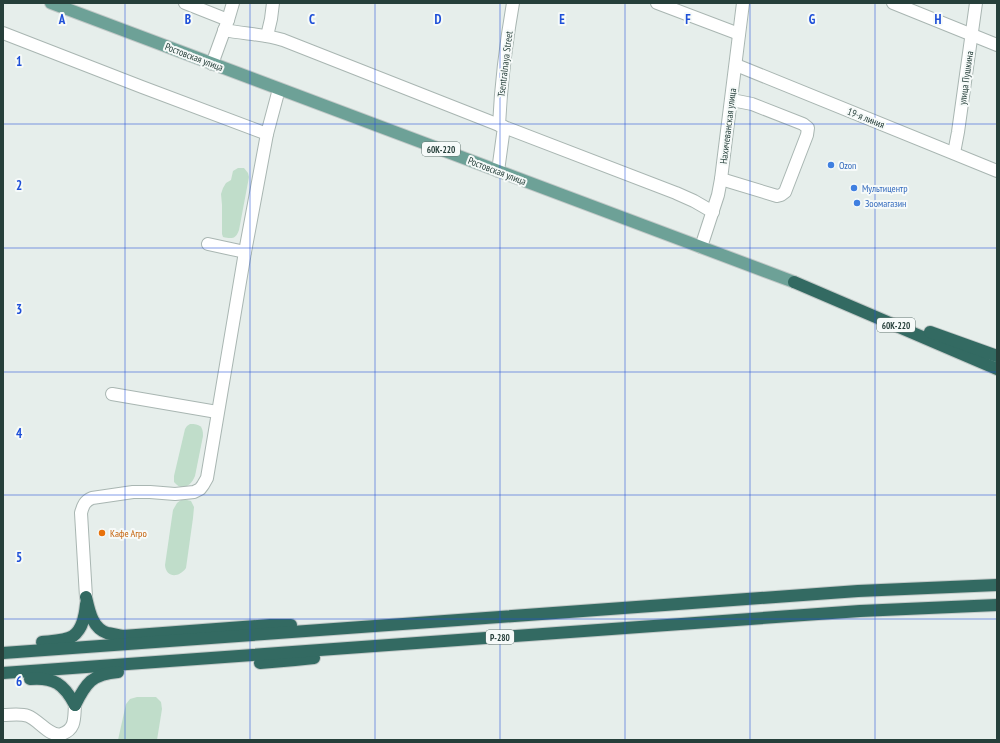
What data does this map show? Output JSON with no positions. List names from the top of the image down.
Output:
{
  "streets": {
    "highway": ["60К-220", "Р-280"],
    "main road": ["Ростовская улица"],
    "street": [
      "Tsentralnaya Street",
      "улица Пушкина",
      "19-я линия",
      "Нахичеванская улица"
    ]
  },
  "crossings": [
    ["Ростовская улица", "Tsentralnaya Street"],
    ["Ростовская улица", "Нахичеванская улица"],
    ["Ростовская улица", "60К-220"],
    ["улица Пушкина", "19-я линия"],
    ["19-я линия", "Нахичеванская улица"]
  ],
  "places": [
    "Ozon",
    "Мультицентр",
    "Зоомагазин",
    "Кафе Агро"
  ],
  "grid": {
    "columns": [
      "A",
      "B",
      "C",
      "D",
      "E",
      "F",
      "G",
      "H"
    ],
    "rows": [
      "1",
      "2",
      "3",
      "4",
      "5",
      "6"
    ]
  }
}
